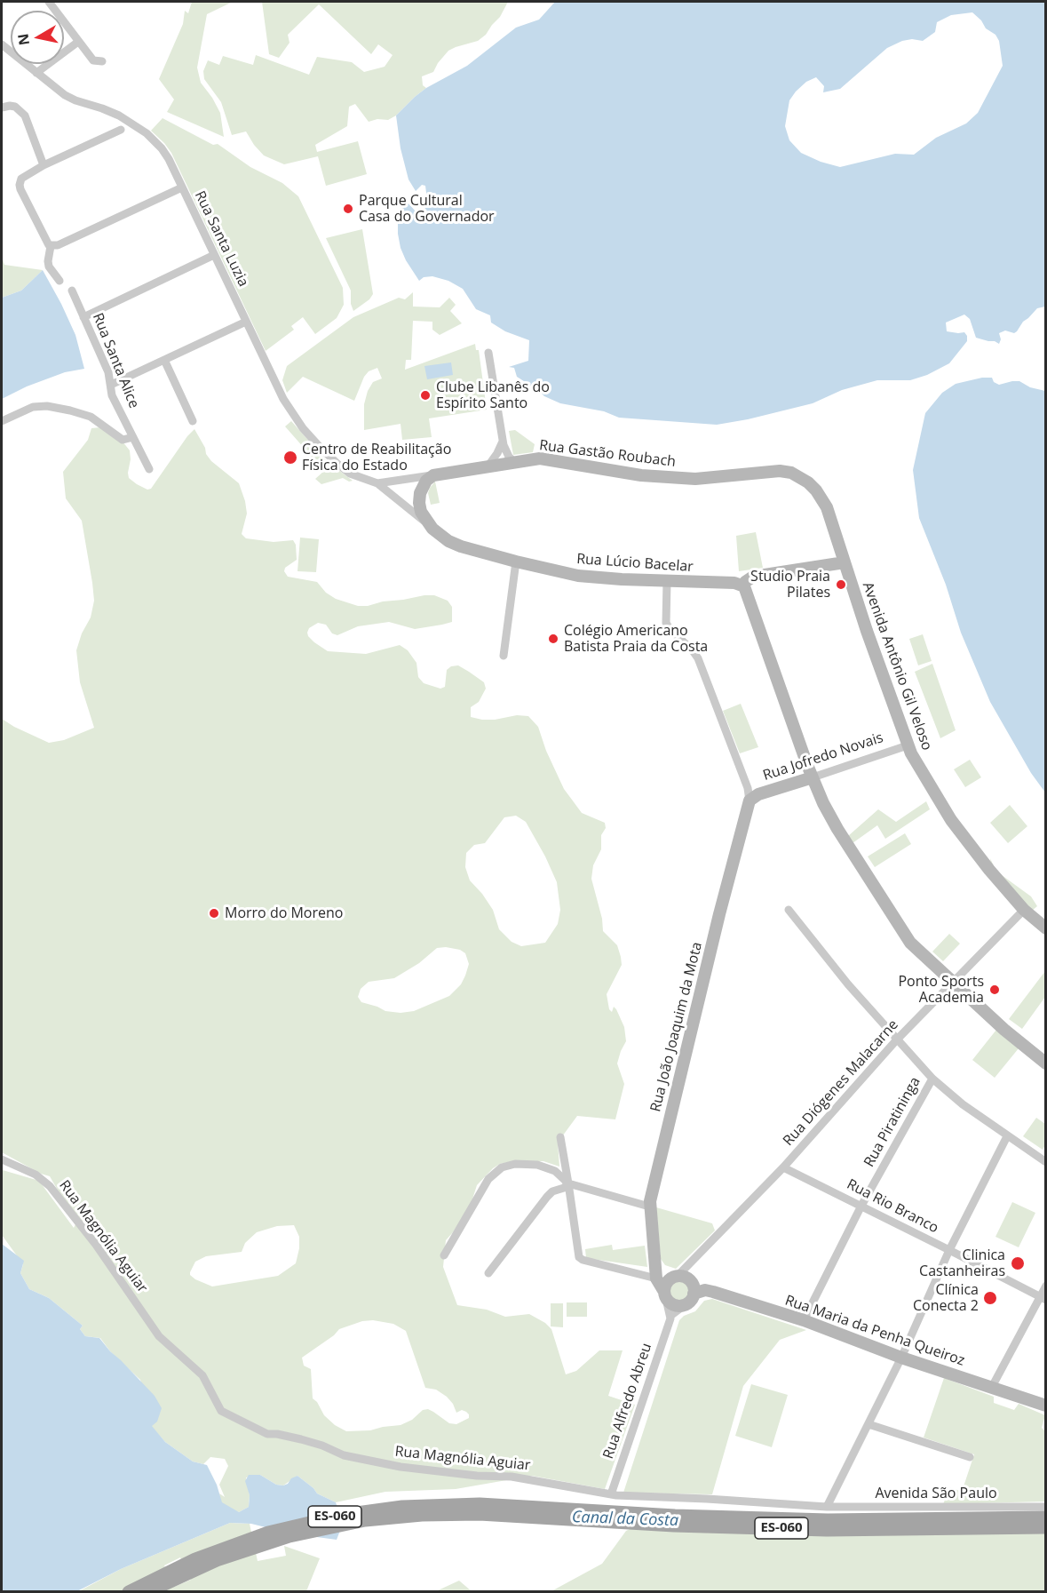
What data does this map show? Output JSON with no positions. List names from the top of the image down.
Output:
{
  "streets": {
    "main road": ["ES-060"],
    "street": [
      "Rua Santa Luzia",
      "Rua Santa Alice",
      "Rua Gastão Roubach",
      "Rua Lúcio Bacelar",
      "Avenida Antônio Gil Veloso",
      "Rua Jofredo Novais",
      "Rua João Joaquim da Mota",
      "Rua Diógenes Malacarne",
      "Rua Piratininga",
      "Rua Rio Branco",
      "Rua Magnólia Aguiar",
      "Rua Maria da Penha Queiroz",
      "Rua Alfredo Abreu",
      "Avenida São Paulo"
    ]
  },
  "crossings": [
    ["Rua Santa Luzia", "Rua Gastão Roubach"],
    ["Rua Santa Luzia", "Rua Lúcio Bacelar"],
    ["Rua Gastão Roubach", "Rua Lúcio Bacelar"],
    ["Rua Gastão Roubach", "Avenida Antônio Gil Veloso"],
    ["Avenida Antônio Gil Veloso", "Rua Jofredo Novais"],
    ["Avenida Antônio Gil Veloso", "Rua Diógenes Malacarne"],
    ["Rua Jofredo Novais", "Rua João Joaquim da Mota"],
    ["Rua Diógenes Malacarne", "Rua Rio Branco"],
    ["Rua Diógenes Malacarne", "Rua Maria da Penha Queiroz"],
    ["Rua Piratininga", "Rua Rio Branco"],
    ["Rua Piratininga", "Rua Maria da Penha Queiroz"],
    ["Rua Magnólia Aguiar", "Rua Alfredo Abreu"],
    ["Rua Magnólia Aguiar", "Avenida São Paulo"]
  ],
  "water": ["Canal da Costa"],
  "places": [
    "Parque Cultural Casa do Governador",
    "Clube Libanês do Espírito Santo",
    "Centro de Reabilitação Física do Estado",
    "Studio Praia Pilates",
    "Colégio Americano Batista Praia da Costa",
    "Morro do Moreno",
    "Ponto Sports Academia",
    "Clinica Castanheiras",
    "Clínica Conecta 2"
  ],
  "north": "left"
}
